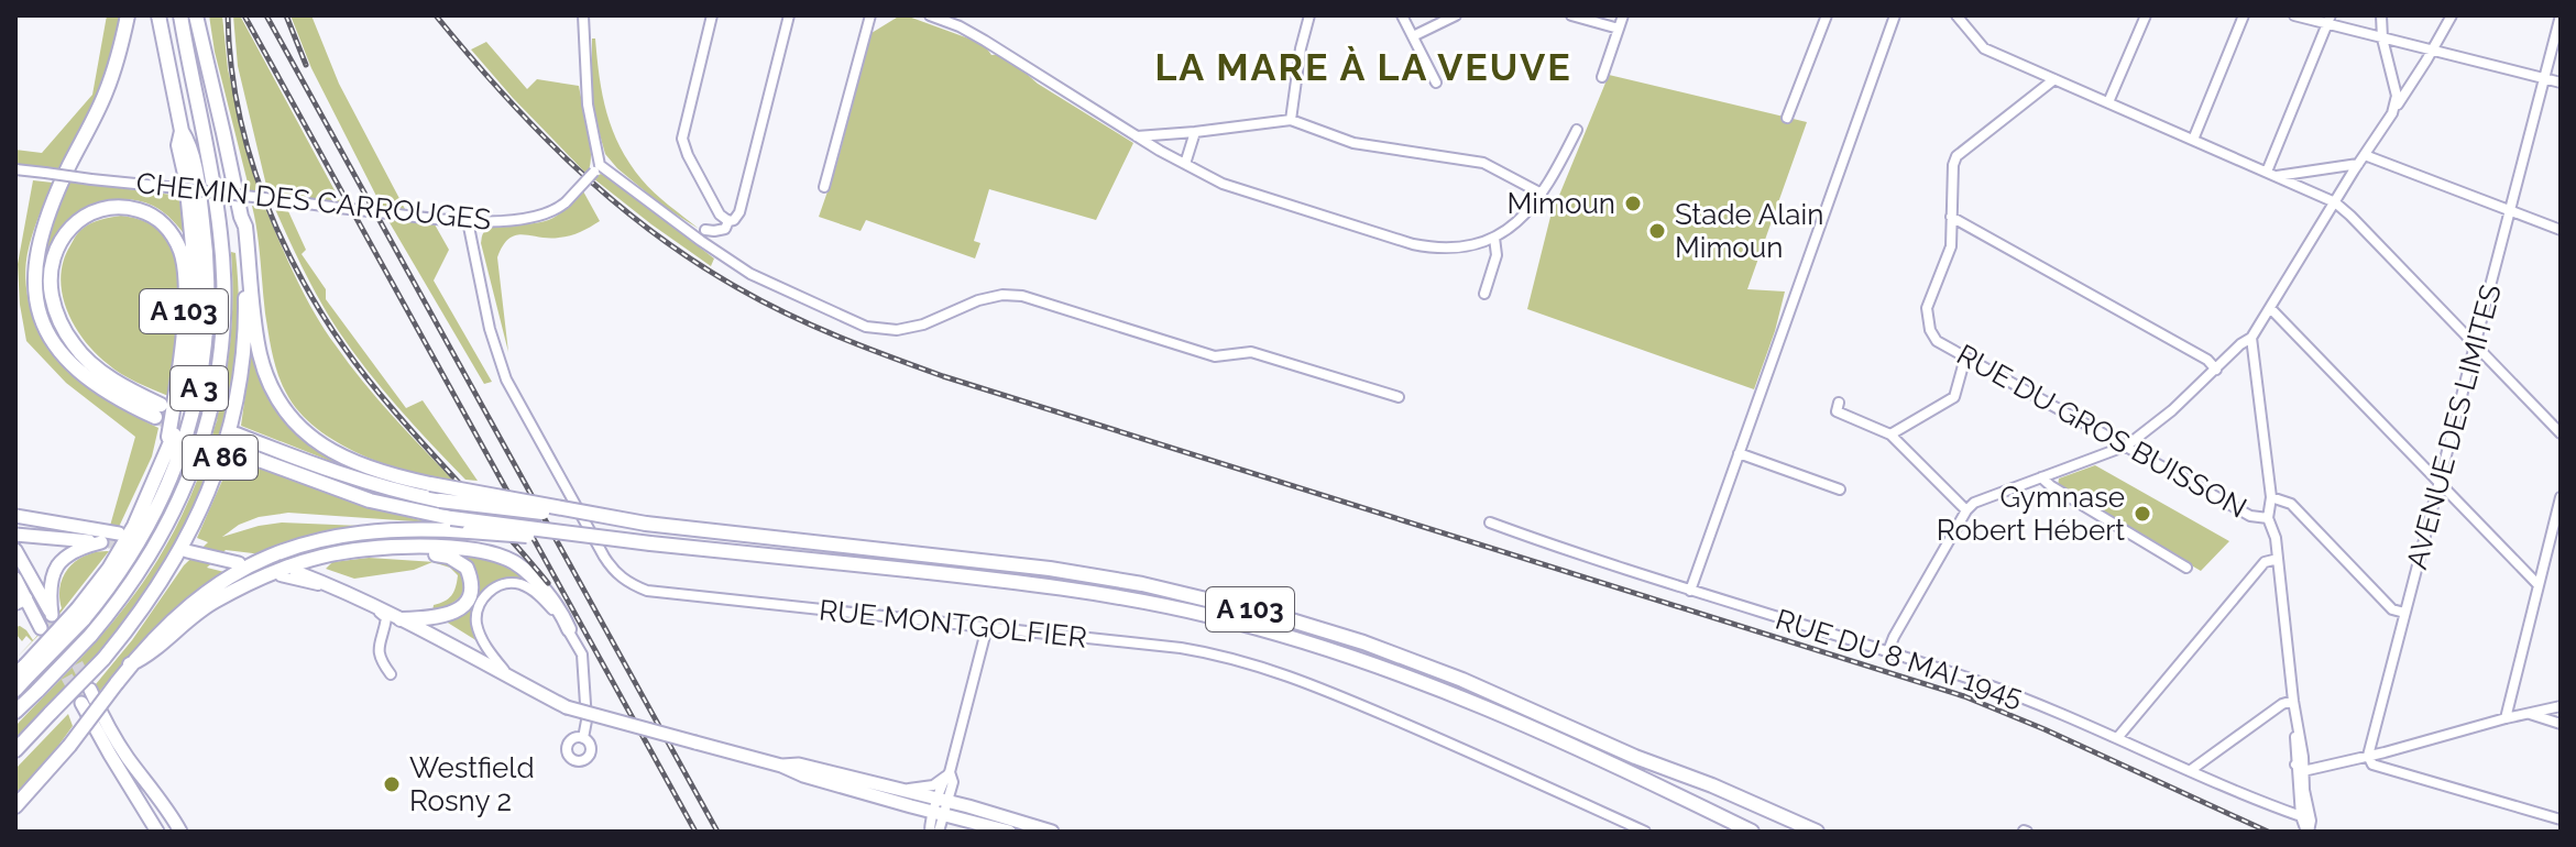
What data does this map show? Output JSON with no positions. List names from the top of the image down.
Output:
{
  "streets": {
    "highway": ["A 103", "A 3", "A 86"],
    "street": [
      "CHEMIN DES CARROUGES",
      "AVENUE DES LIMITES",
      "RUE DU GROS BUISSON",
      "RUE MONTGOLFIER",
      "RUE DU 8 MAI 1945"
    ]
  },
  "crossings": [
    ["CHEMIN DES CARROUGES", "RUE MONTGOLFIER"],
    ["A 103", "A 86"],
    ["A 3", "A 86"]
  ],
  "districts": ["LA MARE À LA VEUVE"],
  "places": [
    "Mimoun",
    "Stade Alain Mimoun",
    "Gymnase Robert Hébert",
    "Westfield Rosny 2"
  ]
}
